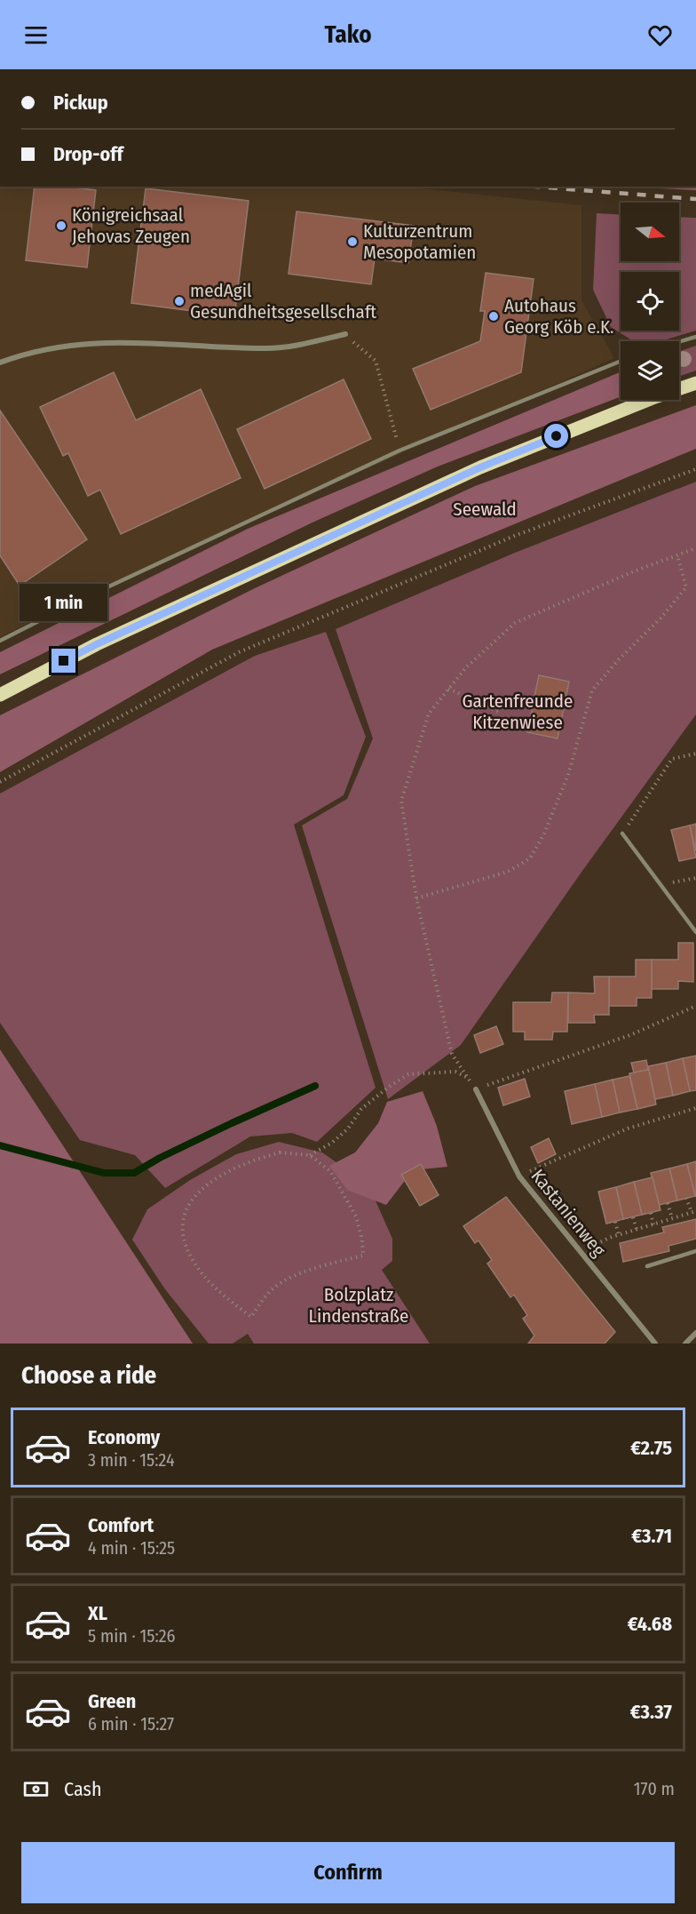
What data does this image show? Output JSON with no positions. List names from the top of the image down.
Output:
{
  "streets": {
    "street": ["Kastanienweg"]
  },
  "parks": ["Seewald", "Gartenfreunde Kitzenwiese", "Bolzplatz Lindenstraße"],
  "places": [
    "Königreichsaal Jehovas Zeugen",
    "Kulturzentrum Mesopotamien",
    "medAgil Gesundheitsgesellschaft",
    "Autohaus Georg Köb e.K."
  ],
  "north": "right",
  "page": {
    "header": "Tako",
    "banner": ["Pickup", "Drop-off"],
    "bubble": "1 min",
    "heading": "Choose a ride",
    "list": [
      {
        "name": "Economy",
        "note": "3 min · 15:24",
        "value": "€2.75"
      },
      {
        "name": "Comfort",
        "note": "4 min · 15:25",
        "value": "€3.71"
      },
      {
        "name": "XL",
        "note": "5 min · 15:26",
        "value": "€4.68"
      },
      {
        "name": "Green",
        "note": "6 min · 15:27",
        "value": "€3.37"
      }
    ],
    "pay": ["Cash", "170 m"],
    "buttons": "Confirm"
  }
}
